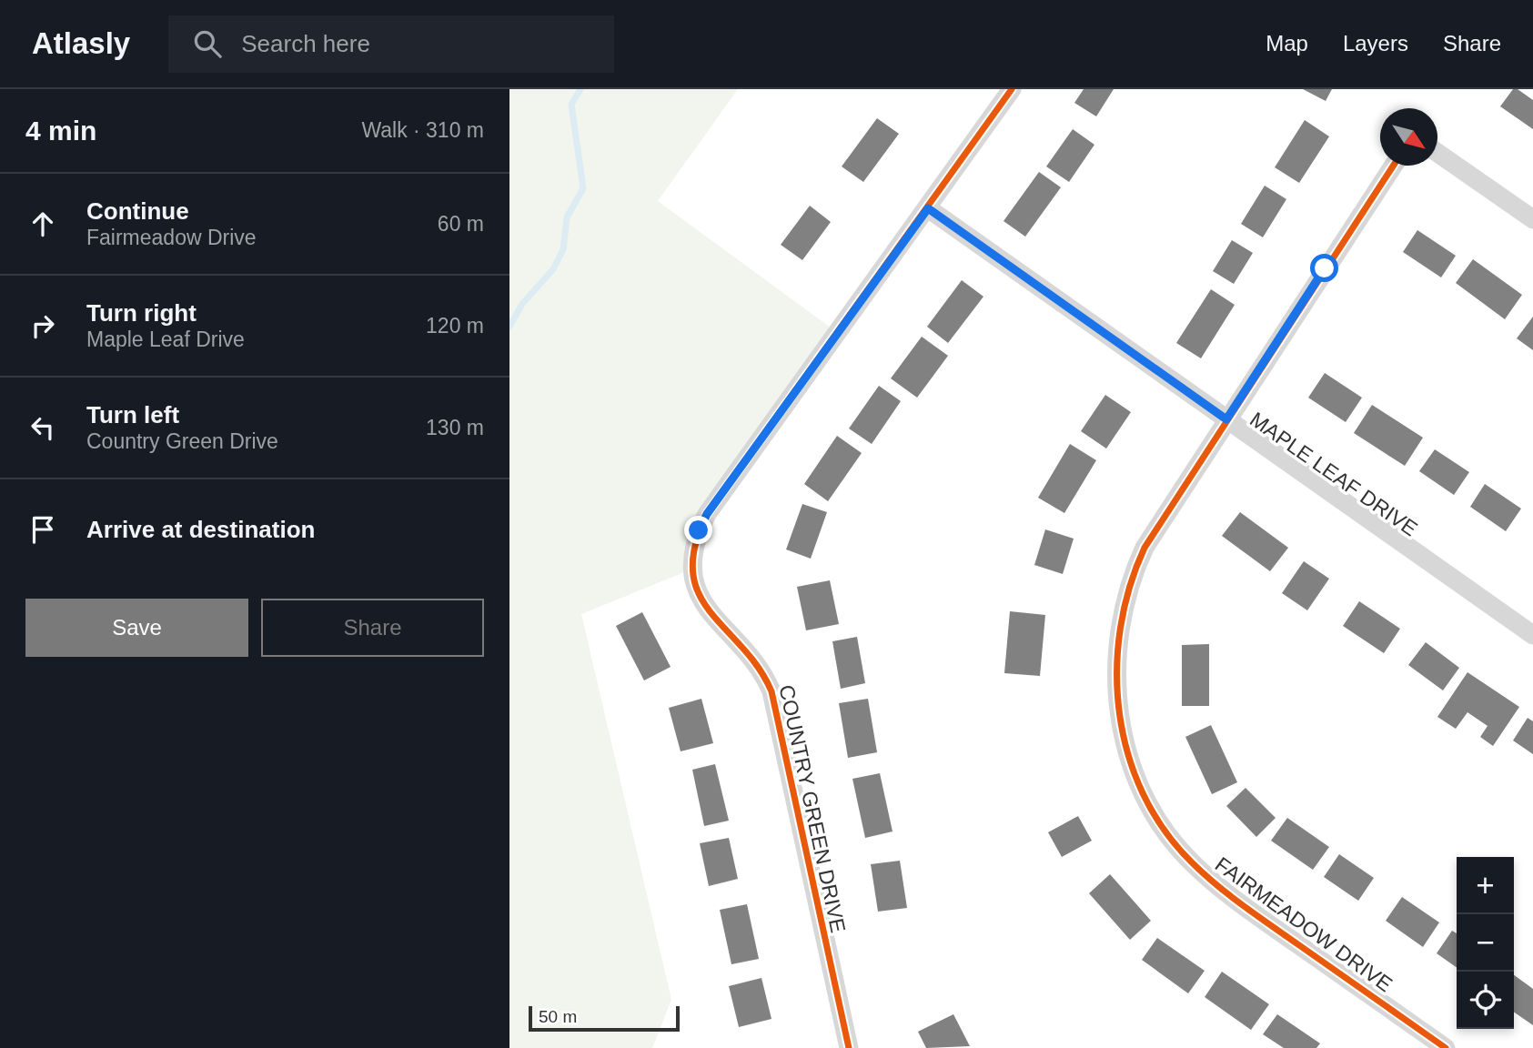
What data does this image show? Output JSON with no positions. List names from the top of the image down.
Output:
{
  "streets": {
    "street": ["MAPLE LEAF DRIVE", "COUNTRY GREEN DRIVE", "FAIRMEADOW DRIVE"]
  },
  "crossings": [
    ["MAPLE LEAF DRIVE", "COUNTRY GREEN DRIVE"],
    ["MAPLE LEAF DRIVE", "FAIRMEADOW DRIVE"]
  ],
  "scale_bar": "50 m",
  "north": "bottom right",
  "page": {
    "header": "Atlasly",
    "search": "Search here",
    "nav": ["Map", "Layers", "Share"],
    "heading": ["4 min", "Walk · 310 m"],
    "list": [
      ["Continue", "Fairmeadow Drive", "60 m"],
      ["Turn right", "Maple Leaf Drive", "120 m"],
      ["Turn left", "Country Green Drive", "130 m"],
      "Arrive at destination"
    ],
    "buttons": ["Save", "Share"],
    "map_buttons": ["+", "−"],
    "scale": "50 m"
  }
}
